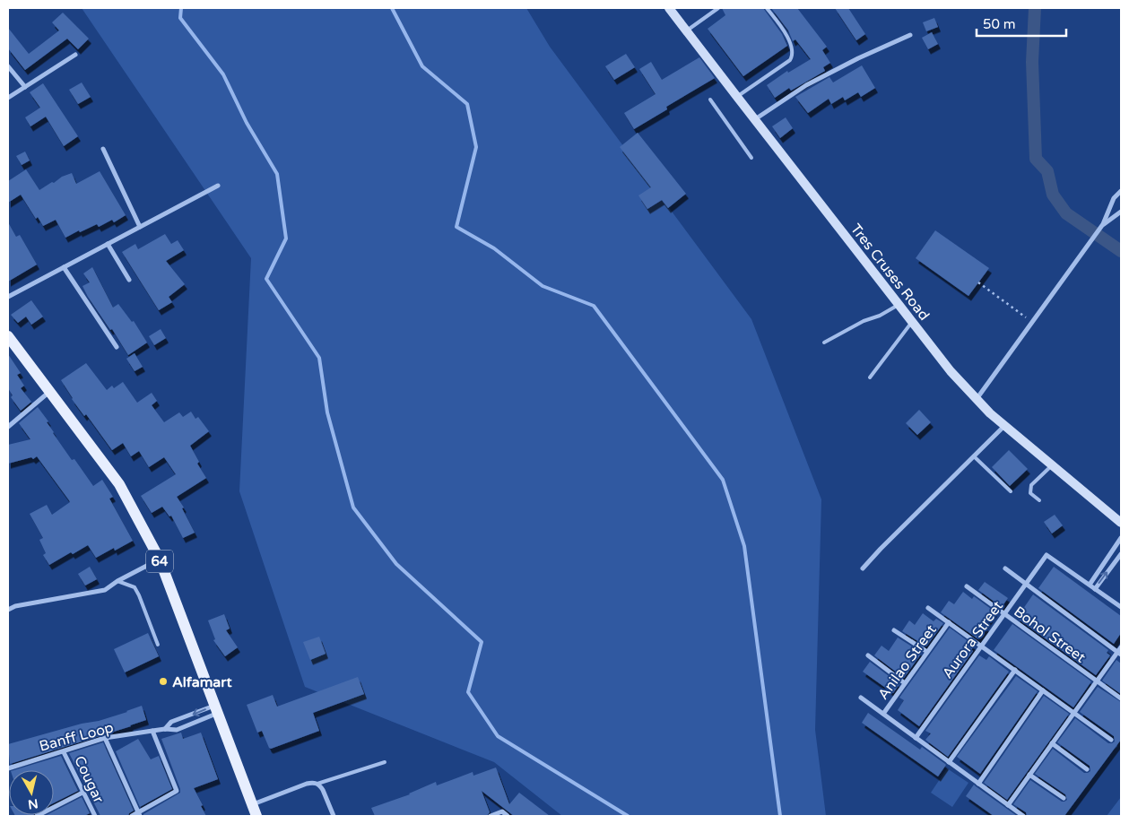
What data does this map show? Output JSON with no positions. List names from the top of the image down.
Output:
{
  "streets": {
    "main road": ["Tres Cruses Road", "64"],
    "street": [
      "Bohol Street",
      "Aurora Street",
      "Anilao Street",
      "Banff Loop",
      "Cougar"
    ]
  },
  "crossings": [
    ["64", "Banff Loop"],
    ["Bohol Street", "Aurora Street"],
    ["Banff Loop", "Cougar"]
  ],
  "places": ["Alfamart"],
  "scale_bar": "50 m",
  "north": "bottom"
}
